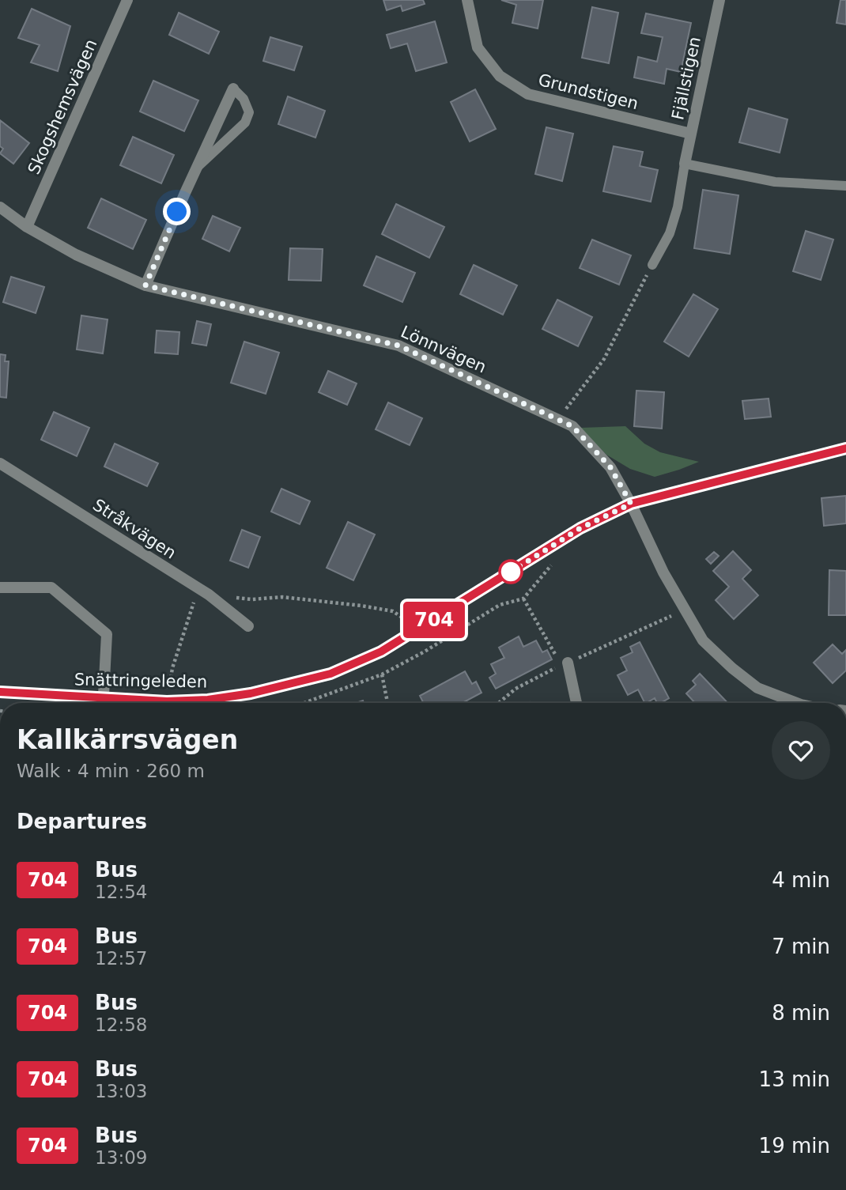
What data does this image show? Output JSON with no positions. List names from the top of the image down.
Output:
{
  "streets": {
    "street": [
      "Fjällstigen",
      "Grundstigen",
      "Skogshemsvägen",
      "Lönnvägen",
      "Stråkvägen",
      "Snättringeleden"
    ]
  },
  "crossings": [
    ["Fjällstigen", "Grundstigen"],
    ["Skogshemsvägen", "Lönnvägen"],
    ["Lönnvägen", "Snättringeleden"]
  ],
  "lines": ["bus line 704"],
  "page": {
    "on_map": "704",
    "heading": [
      ["Kallkärrsvägen", "Walk · 4 min · 260 m"],
      "Departures"
    ],
    "list": [
      {
        "mark": "704",
        "name": "Bus",
        "note": "12:54",
        "value": "4 min"
      },
      {
        "mark": "704",
        "name": "Bus",
        "note": "12:57",
        "value": "7 min"
      },
      {
        "mark": "704",
        "name": "Bus",
        "note": "12:58",
        "value": "8 min"
      },
      {
        "mark": "704",
        "name": "Bus",
        "note": "13:03",
        "value": "13 min"
      },
      {
        "mark": "704",
        "name": "Bus",
        "note": "13:09",
        "value": "19 min"
      }
    ]
  }
}
